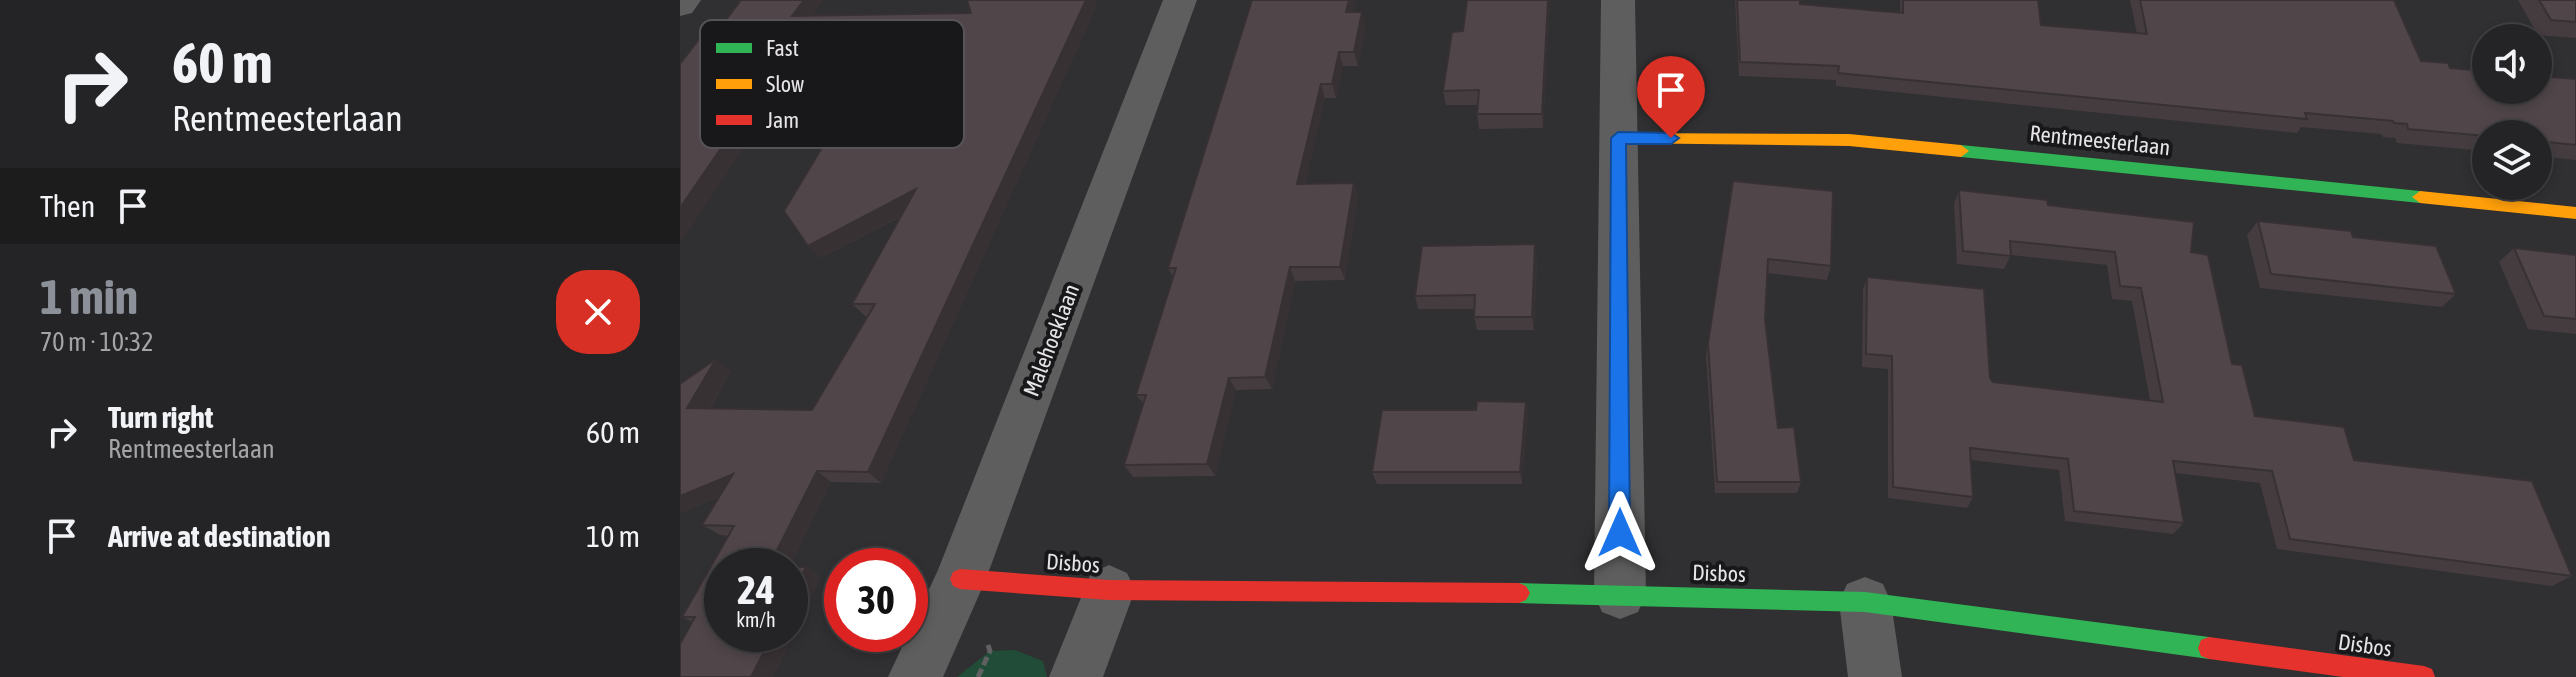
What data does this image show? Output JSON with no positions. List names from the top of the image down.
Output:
{
  "streets": {
    "street": ["Rentmeesterlaan", "Malehoeklaan", "Disbos"]
  },
  "crossings": [
    ["Malehoeklaan", "Disbos"]
  ],
  "legend": ["Fast", "Slow", "Jam"],
  "page": {
    "turn": ["60 m", "Rentmeesterlaan"],
    "then": "Then",
    "heading": ["1 min", "70 m · 10:32"],
    "list": [
      {
        "name": "Turn right",
        "note": "Rentmeesterlaan",
        "value": "60 m"
      },
      {
        "name": "Arrive at destination",
        "value": "10 m"
      }
    ],
    "speed": "24 km/h",
    "limit": "30"
  }
}
